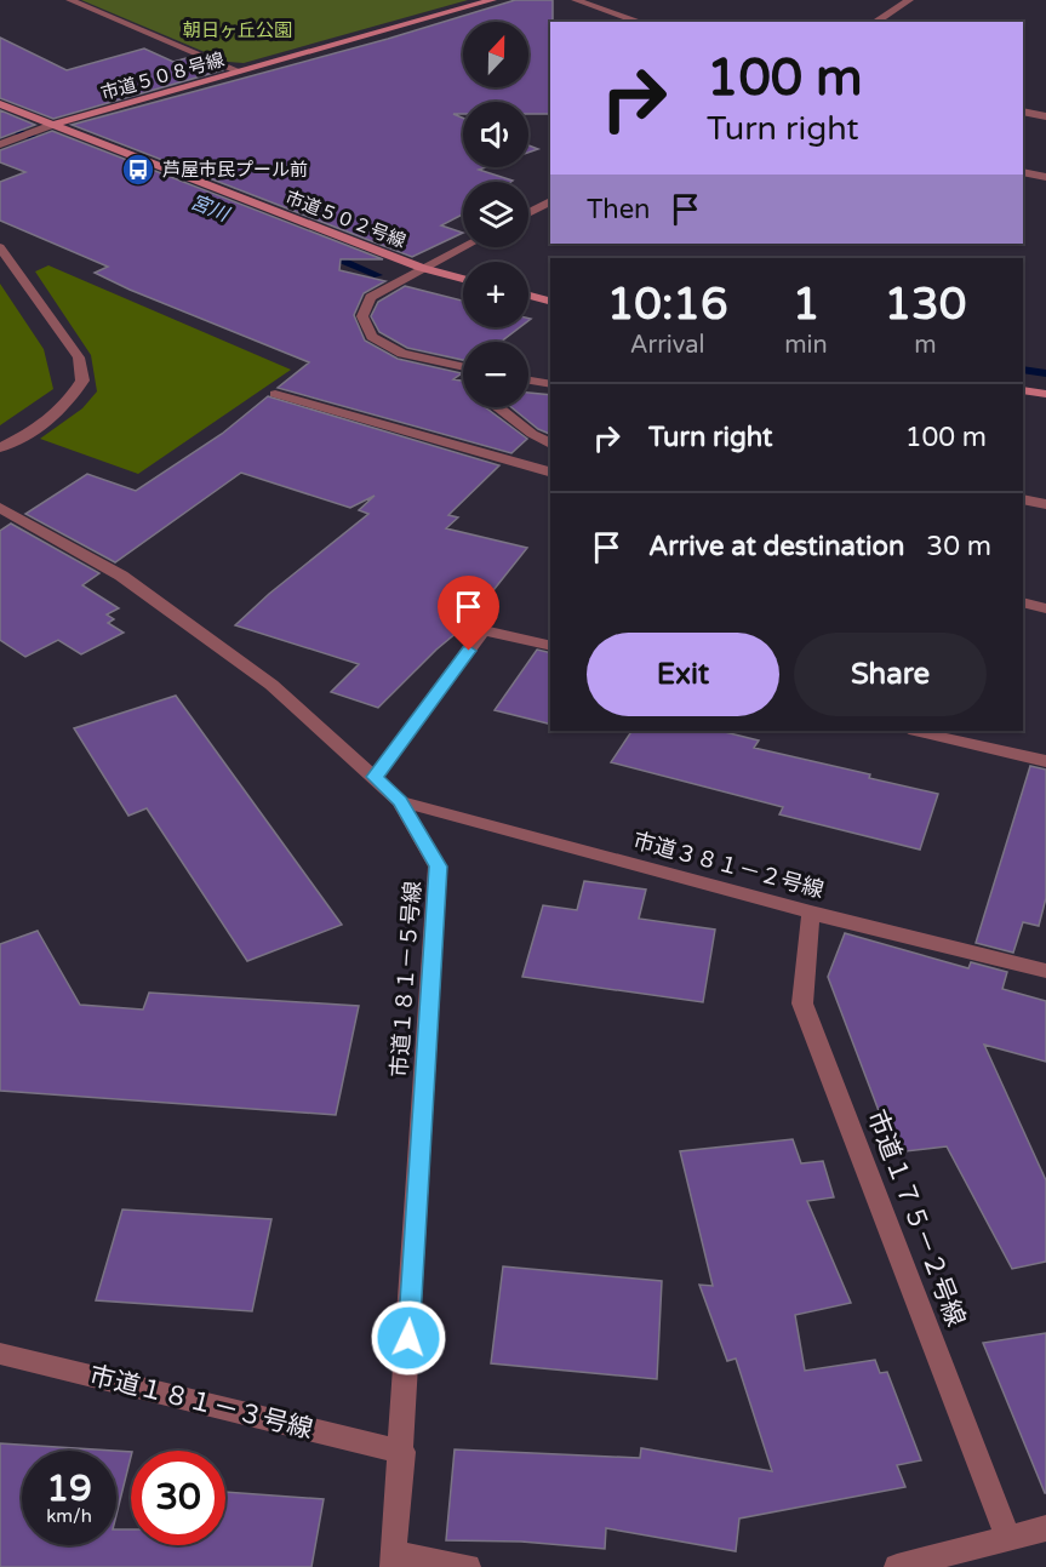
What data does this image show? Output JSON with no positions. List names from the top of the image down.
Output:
{
  "streets": {
    "street": [
      "市道５０８号線",
      "市道５０２号線",
      "市道３８１－２号線",
      "市道１８１－５号線",
      "市道１７５－２号線",
      "市道１８１－３号線"
    ]
  },
  "crossings": [
    ["市道５０８号線", "市道５０２号線"],
    ["市道３８１－２号線", "市道１８１－５号線"],
    ["市道３８１－２号線", "市道１７５－２号線"],
    ["市道１８１－５号線", "市道１８１－３号線"]
  ],
  "water": ["宮川"],
  "parks": ["朝日ヶ丘公園"],
  "places": {
    "bus stop": ["芦屋市民プール前"]
  },
  "north": "top",
  "page": {
    "map_buttons": ["+", "−"],
    "turn": ["100 m", "Turn right"],
    "then": "Then",
    "eta": [
      "10:16",
      "Arrival",
      "1",
      "min",
      "130",
      "m"
    ],
    "list": [
      {
        "name": "Turn right",
        "value": "100 m"
      },
      {
        "name": "Arrive at destination",
        "value": "30 m"
      }
    ],
    "buttons": ["Exit", "Share"],
    "speed": "19 km/h",
    "limit": "30"
  }
}
